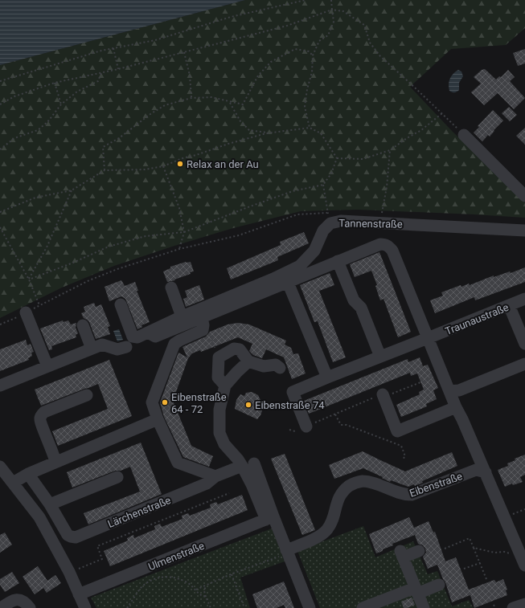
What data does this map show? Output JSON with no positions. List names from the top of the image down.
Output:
{
  "streets": {
    "street": [
      "Tannenstraße",
      "Traunaustraße",
      "Eibenstraße",
      "Lärchenstraße",
      "Ulmenstraße"
    ]
  },
  "places": ["Relax an der Au", "Eibenstraße 64 - 72", "Eibenstraße 74"]
}
